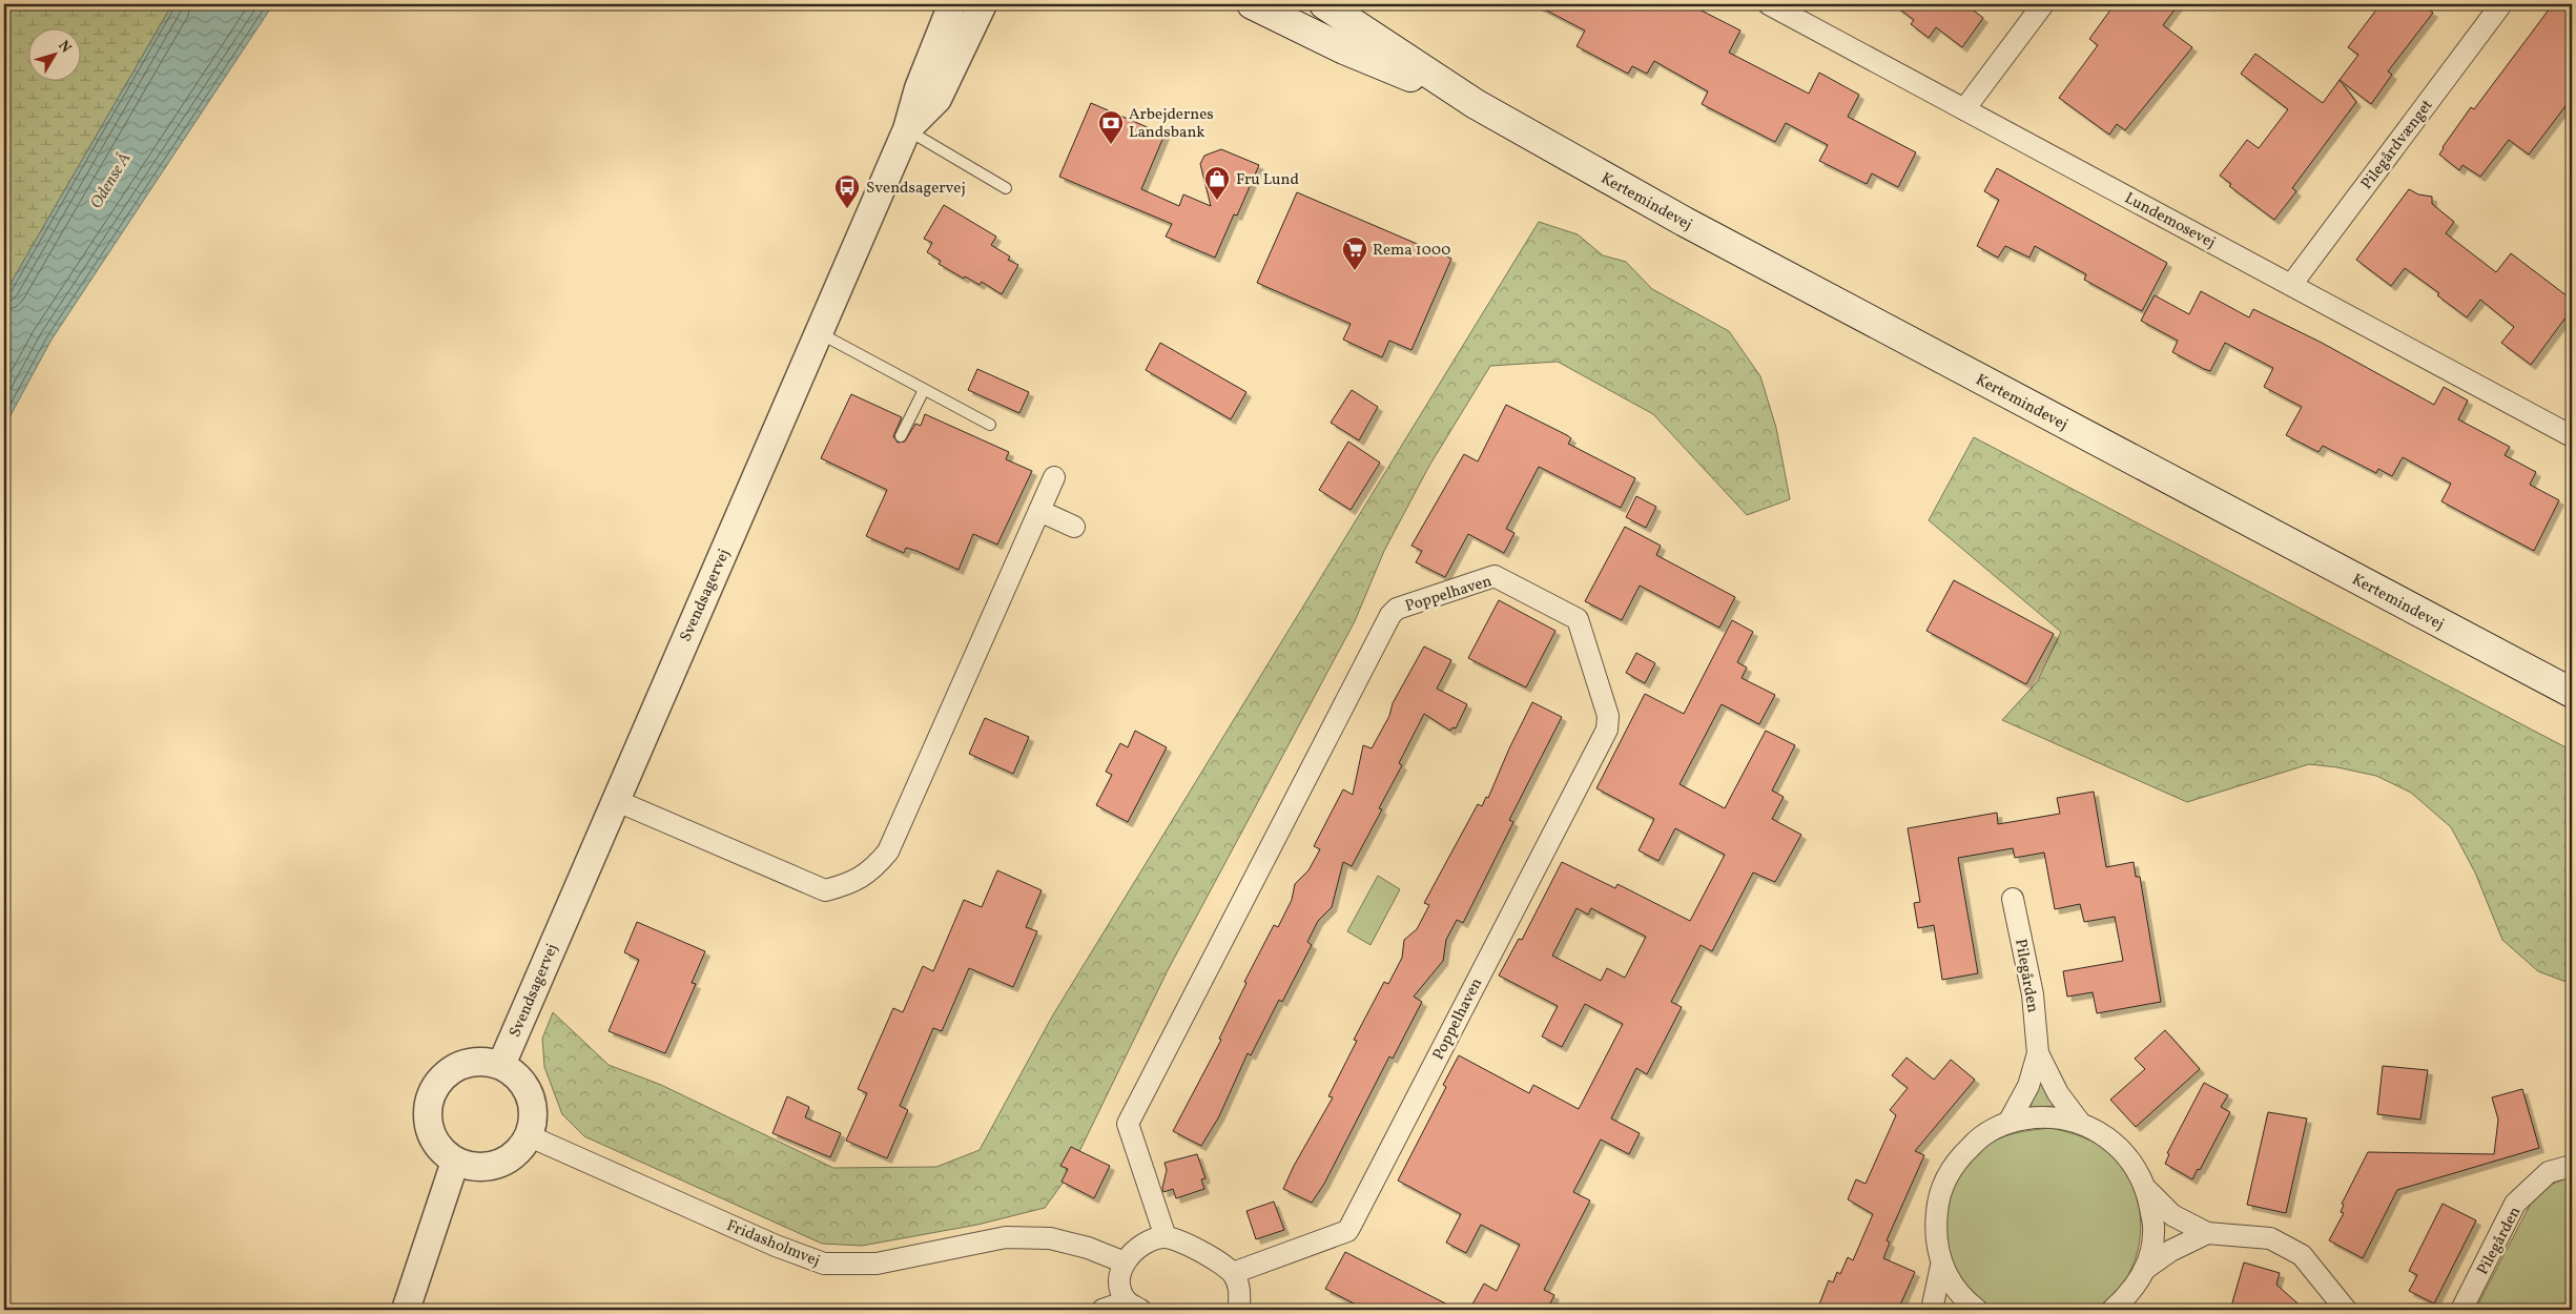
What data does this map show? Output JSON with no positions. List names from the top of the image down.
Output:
{
  "streets": {
    "main road": ["Kertemindevej"],
    "street": [
      "Pilegårdvænget",
      "Lundemosevej",
      "Poppelhaven",
      "Svendsagervej",
      "Pilegården",
      "Fridasholmvej"
    ]
  },
  "crossings": [
    ["Pilegårdvænget", "Lundemosevej"],
    ["Svendsagervej", "Fridasholmvej"]
  ],
  "water": ["Odense Å"],
  "places": {
    "bank": ["Arbejdernes Landsbank"],
    "shop": ["Fru Lund"],
    "bus stop": ["Svendsagervej"],
    "supermarket": ["Rema 1000"]
  },
  "north": "top right"
}
